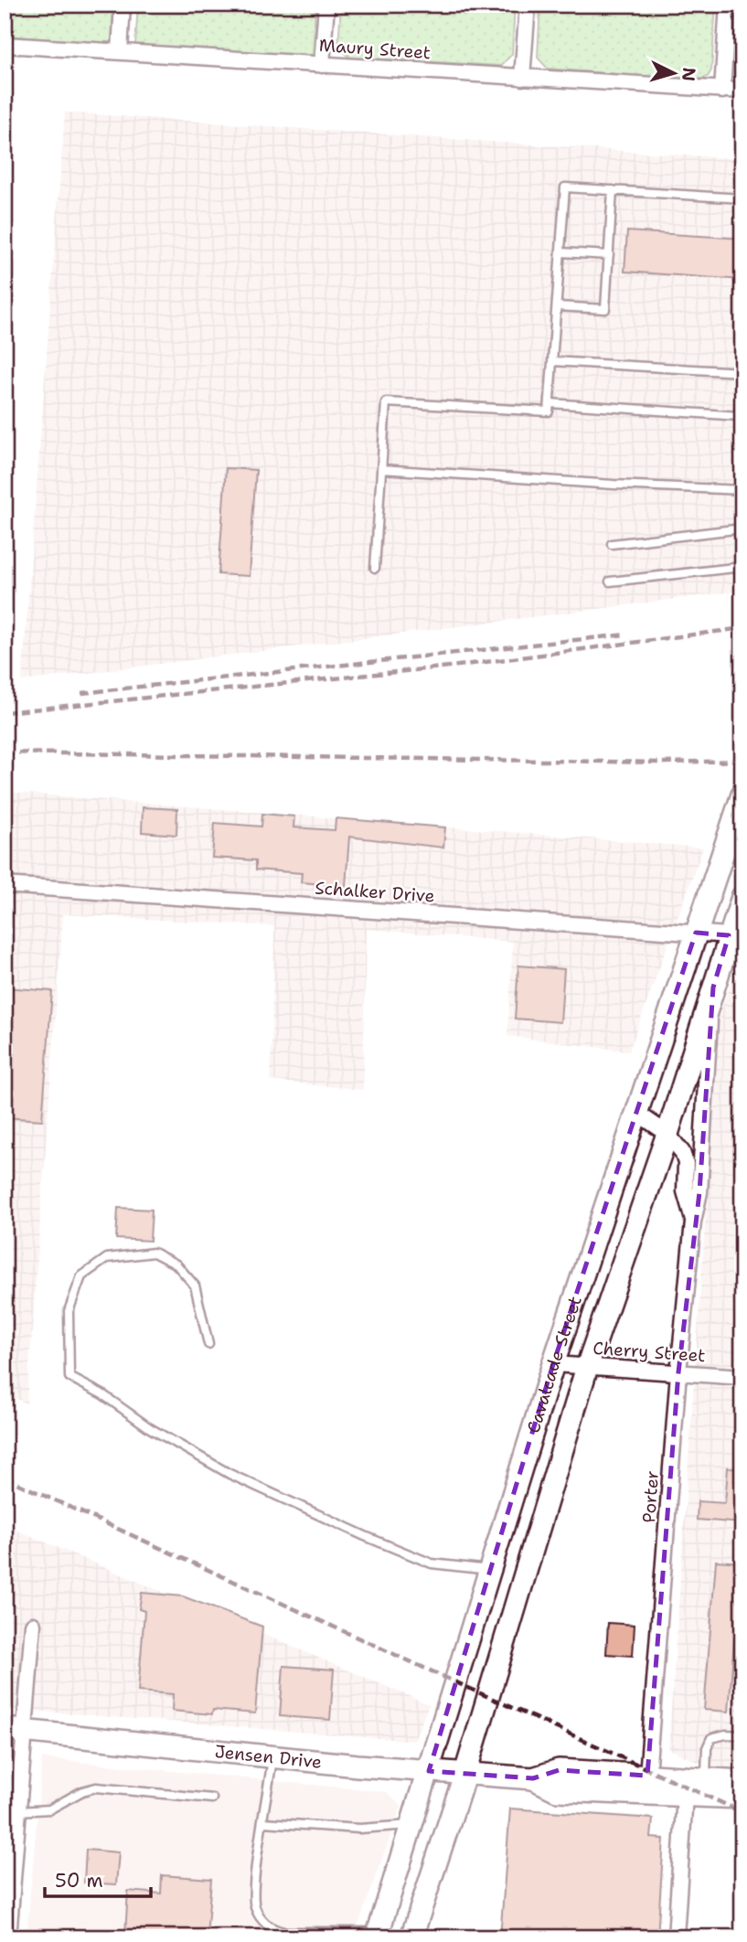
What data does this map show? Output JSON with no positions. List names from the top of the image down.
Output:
{
  "streets": {
    "main road": ["Cavalcade Street", "Jensen Drive"],
    "street": [
      "Maury Street",
      "Schalker Drive",
      "Cherry Street",
      "Porter"
    ]
  },
  "crossings": [
    ["Schalker Drive", "Cavalcade Street"],
    ["Cherry Street", "Cavalcade Street"],
    ["Cherry Street", "Porter"],
    ["Cavalcade Street", "Porter"],
    ["Cavalcade Street", "Jensen Drive"],
    ["Porter", "Jensen Drive"]
  ],
  "scale_bar": "50 m",
  "north": "right"
}
